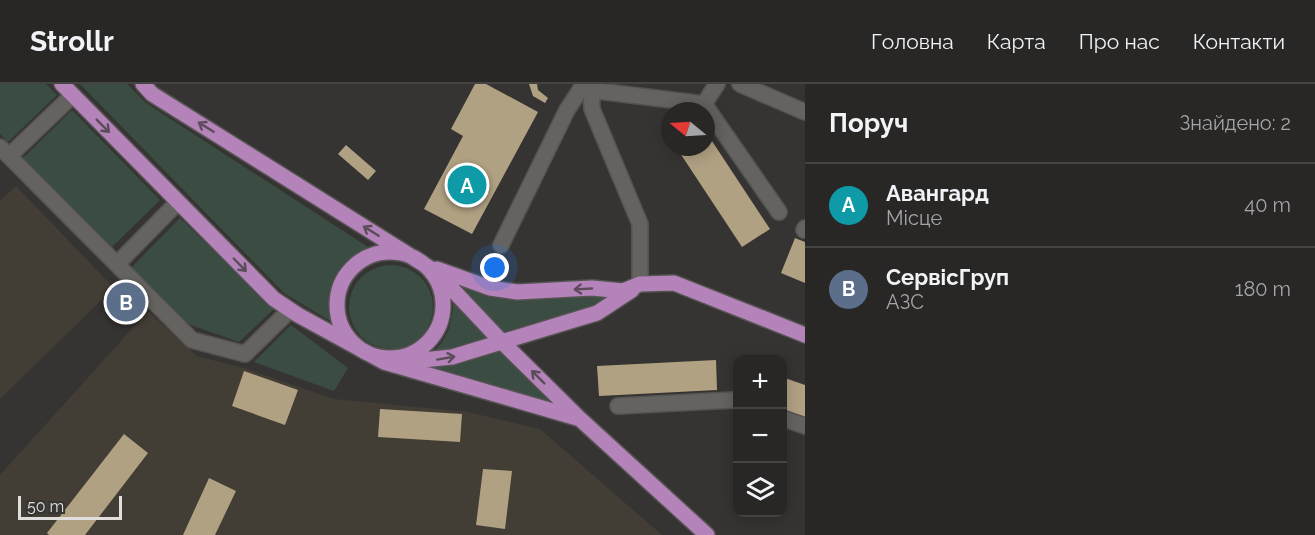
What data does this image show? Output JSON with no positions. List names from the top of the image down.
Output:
{
  "scale_bar": "50 m",
  "north": "left",
  "page": {
    "header": "Strollr",
    "nav": [
      "Головна",
      "Карта",
      "Про нас",
      "Контакти"
    ],
    "heading": ["Поруч", "Знайдено: 2"],
    "list": [
      {
        "mark": "A",
        "name": "Авангард",
        "note": "Місце",
        "value": "40 m"
      },
      {
        "mark": "B",
        "name": "СервісГруп",
        "note": "АЗС",
        "value": "180 m"
      }
    ],
    "pins": ["A", "B"],
    "map_buttons": ["+", "−"],
    "scale": "50 m"
  }
}
